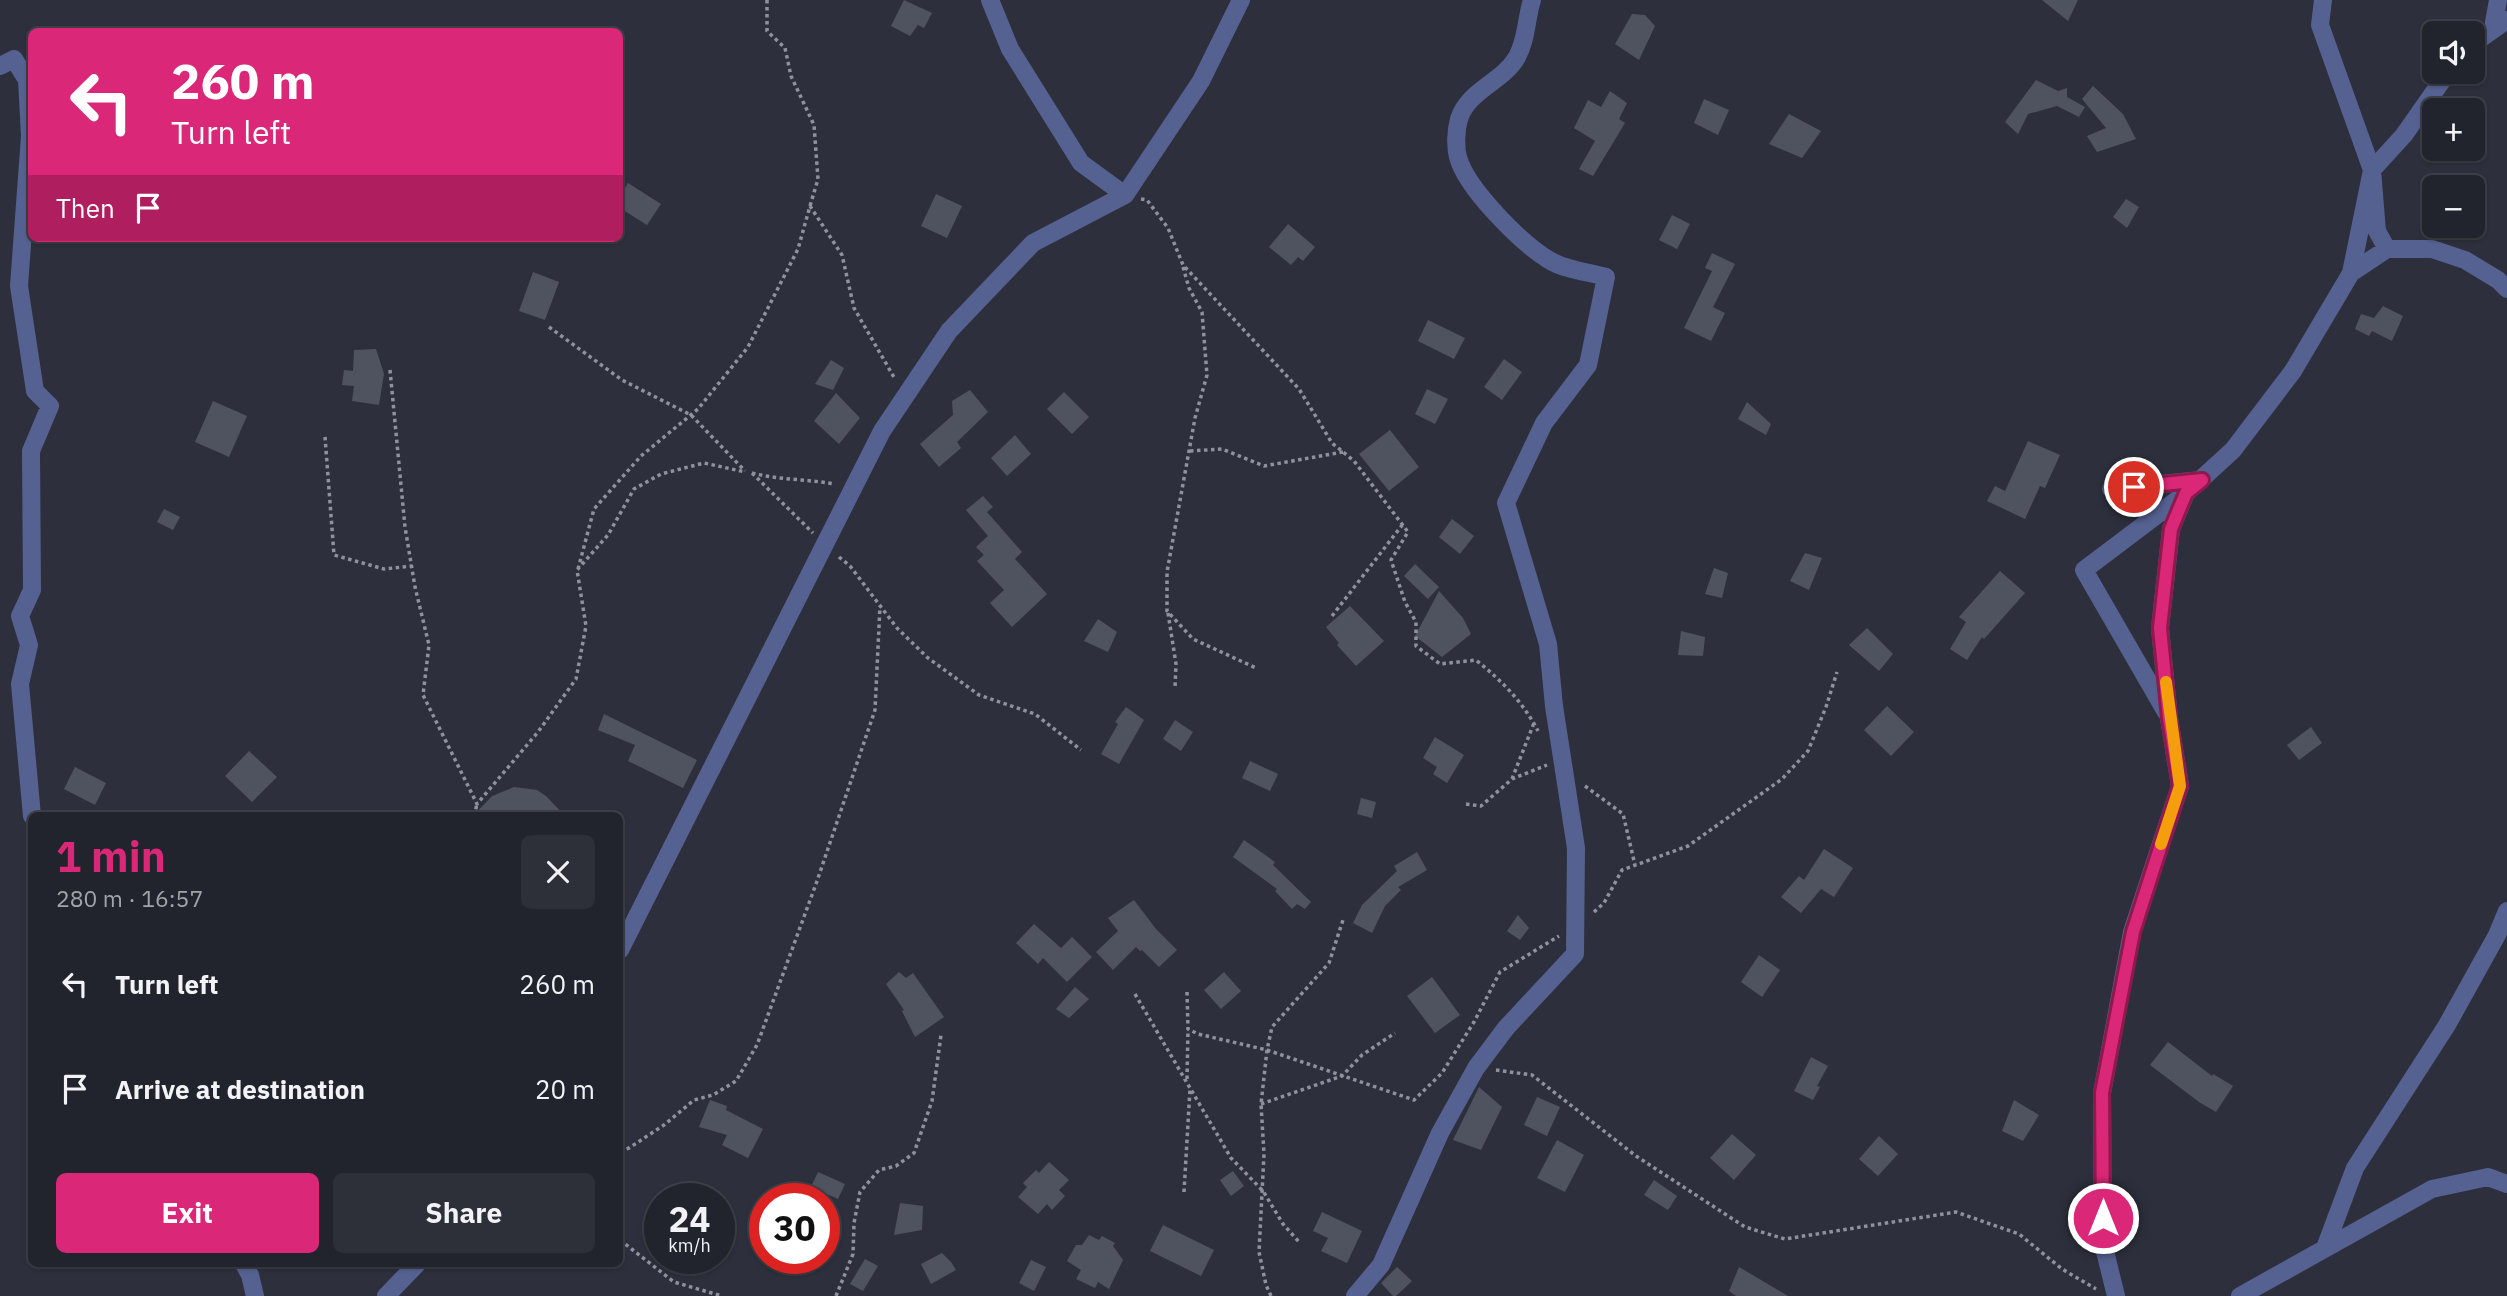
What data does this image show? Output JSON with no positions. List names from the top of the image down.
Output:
{
  "page": {
    "map_buttons": ["+", "−"],
    "turn": ["260 m", "Turn left"],
    "then": "Then",
    "heading": ["1 min", "280 m · 16:57"],
    "list": [
      {
        "name": "Turn left",
        "value": "260 m"
      },
      {
        "name": "Arrive at destination",
        "value": "20 m"
      }
    ],
    "buttons": ["Exit", "Share"],
    "speed": "24 km/h",
    "limit": "30"
  }
}
